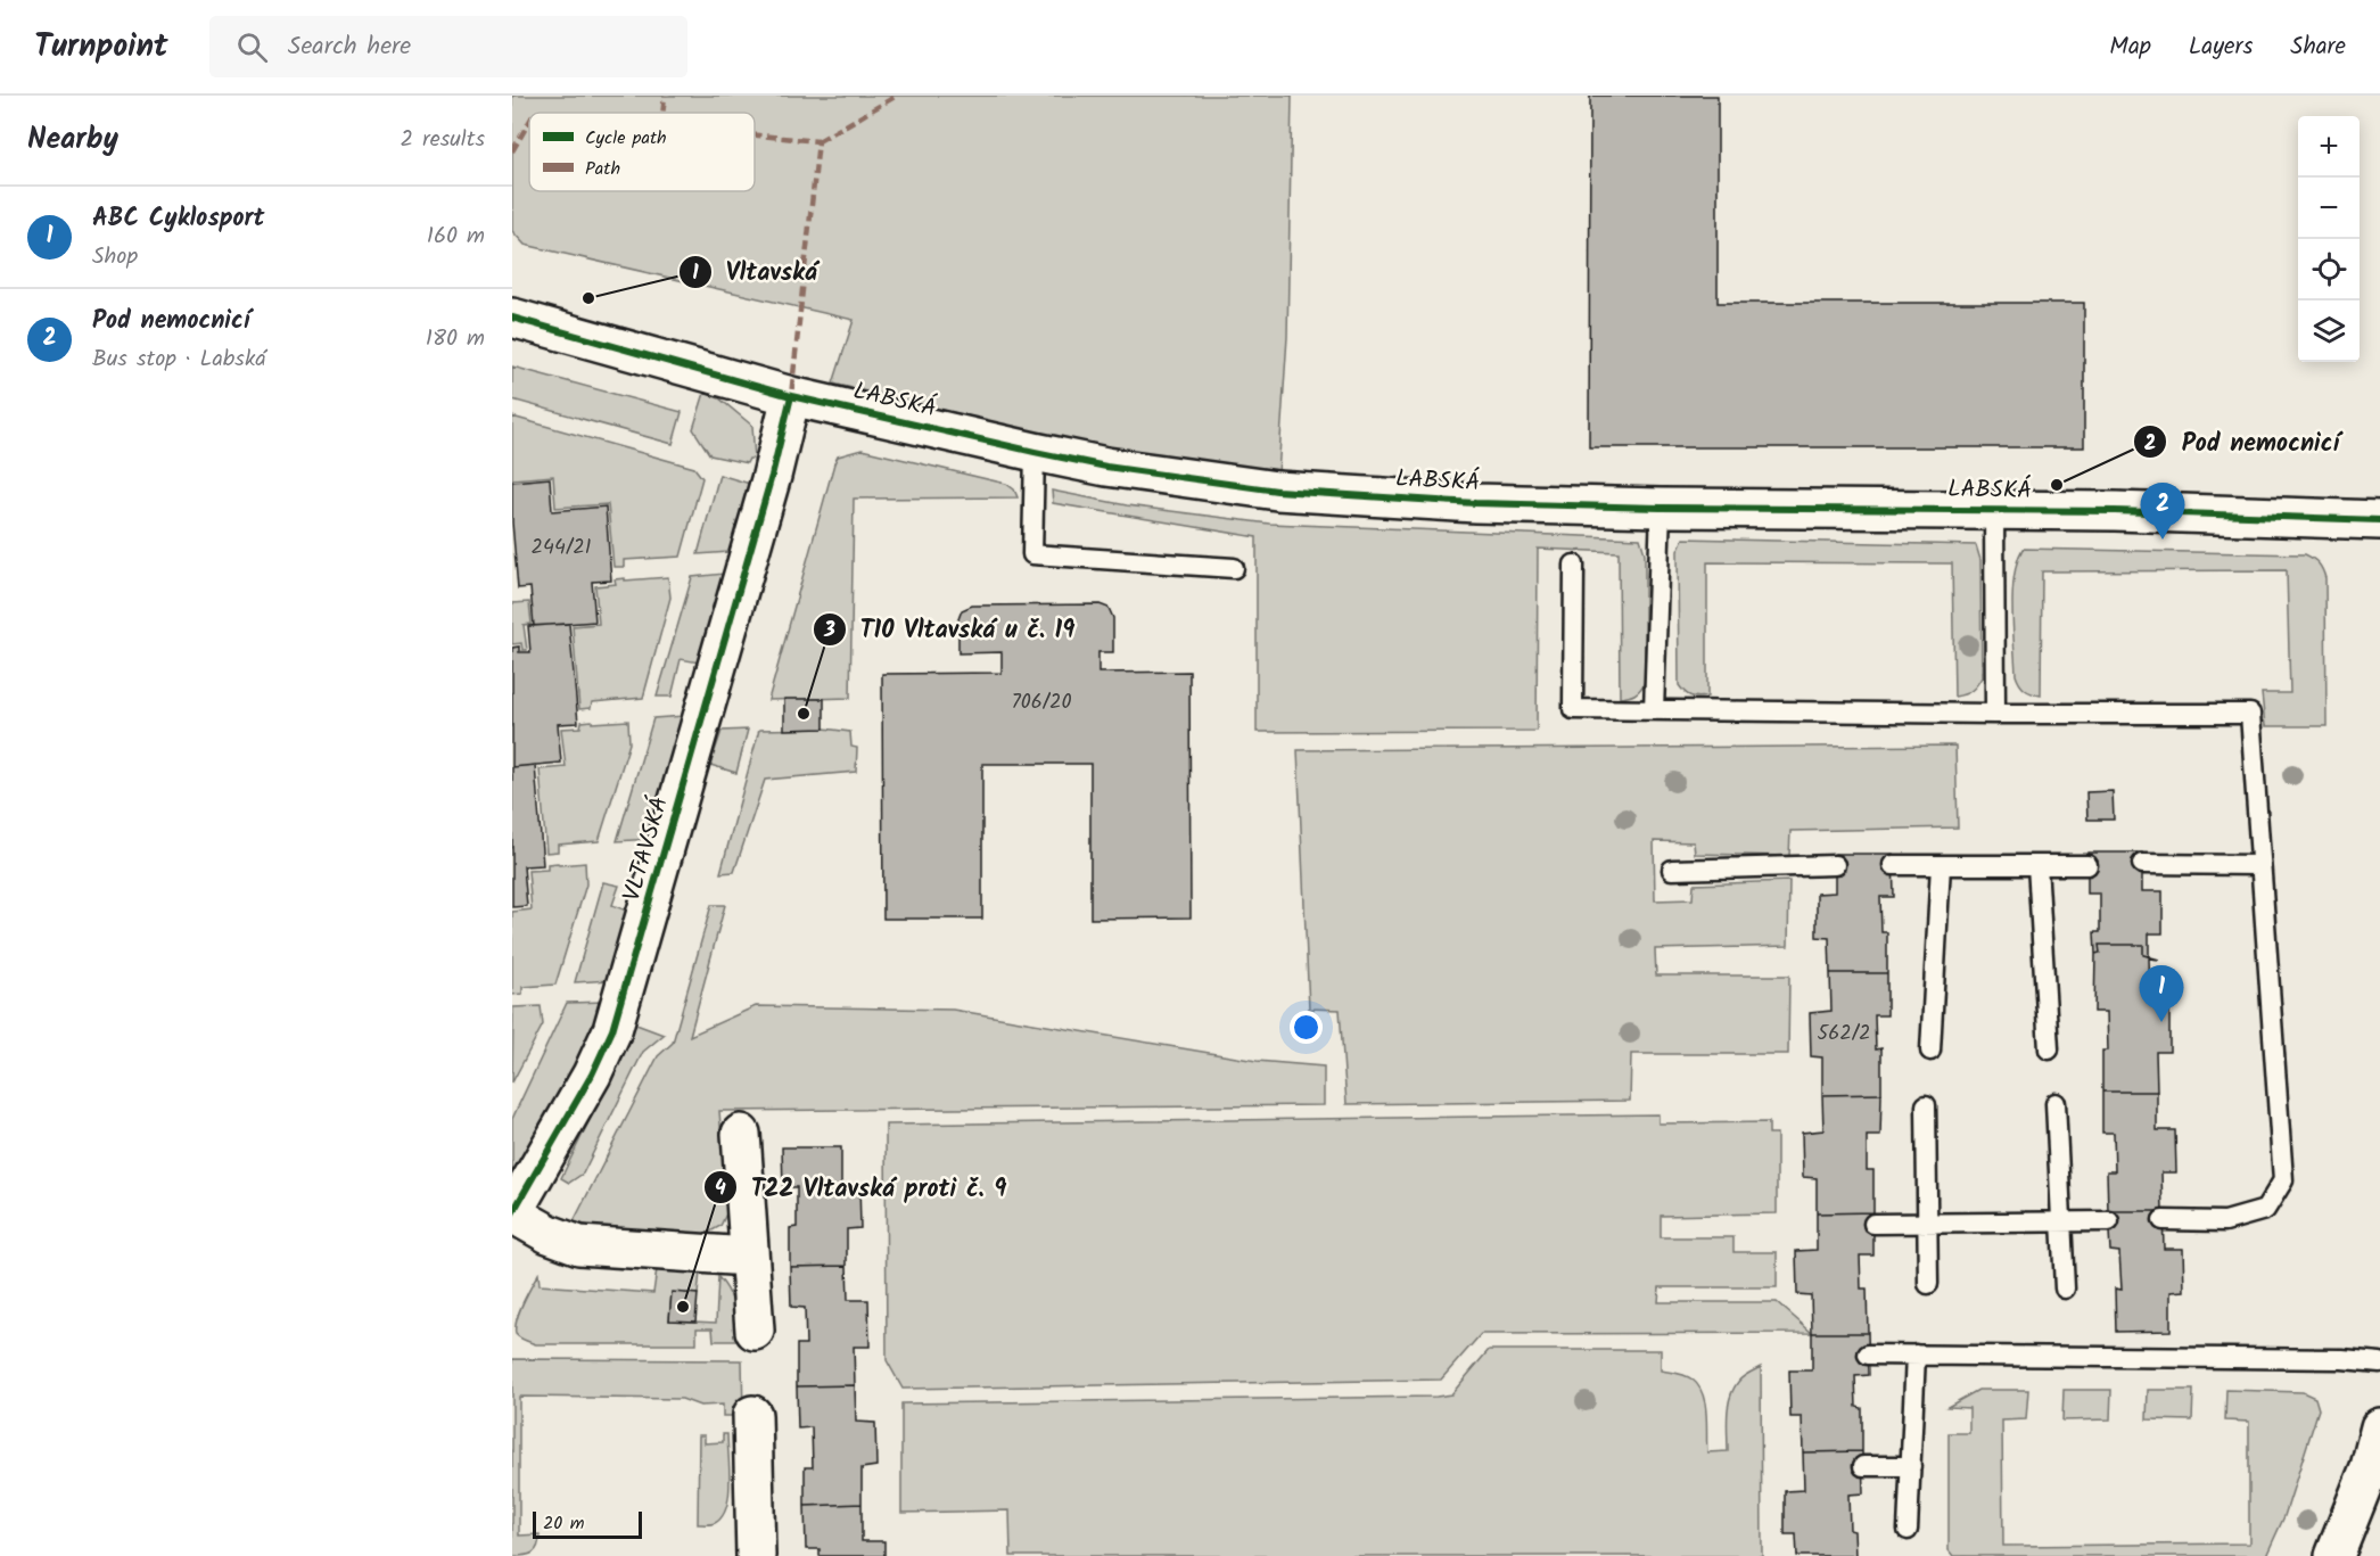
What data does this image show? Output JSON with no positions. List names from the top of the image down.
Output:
{
  "streets": {
    "street": ["LABSKÁ", "VLTAVSKÁ"]
  },
  "crossings": [
    ["LABSKÁ", "VLTAVSKÁ"]
  ],
  "places": [
    "Vltavská",
    "Pod nemocnicí",
    "T10 Vltavská u č. 19",
    "T22 Vltavská proti č. 9"
  ],
  "house_numbers": ["244/21", "706/20", "562/2"],
  "legend": ["Cycle path", "Path"],
  "scale_bar": "20 m",
  "page": {
    "header": "Turnpoint",
    "search": "Search here",
    "nav": ["Map", "Layers", "Share"],
    "heading": ["Nearby", "2 results"],
    "map_buttons": ["+", "−"],
    "list": [
      {
        "mark": "1",
        "name": "ABC Cyklosport",
        "note": "Shop",
        "value": "160 m"
      },
      {
        "mark": "2",
        "name": "Pod nemocnicí",
        "note": "Bus stop · Labská",
        "value": "180 m"
      }
    ],
    "pins": ["2", "1"],
    "scale": "20 m"
  }
}
